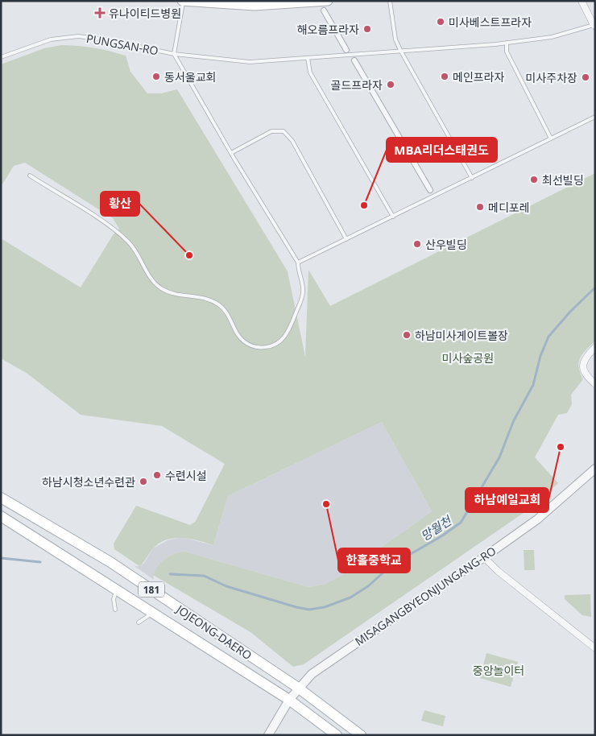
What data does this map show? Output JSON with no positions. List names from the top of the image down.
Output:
{
  "streets": {
    "main road": ["181", "JOJEONG-DAERO"],
    "street": ["MISAGANGBYEONJUNGANG-RO"],
    "lane": ["PUNGSAN-RO"]
  },
  "crossings": [
    ["MISAGANGBYEONJUNGANG-RO", "JOJEONG-DAERO"]
  ],
  "water": ["망월천"],
  "parks": ["미사숲공원", "중앙놀이터"],
  "places": {
    "health": ["유나이티드병원"],
    "other": [
      "미사베스트프라자",
      "해오름프라자",
      "동서울교회",
      "메인프라자",
      "미사주차장",
      "골드프라자",
      "최선빌딩",
      "MBA리더스태권도",
      "메디포레",
      "산우빌딩",
      "황산",
      "하남미사게이트볼장",
      "하남예일교회",
      "수련시설",
      "하남시청소년수련관",
      "한홀중학교"
    ]
  }
}
